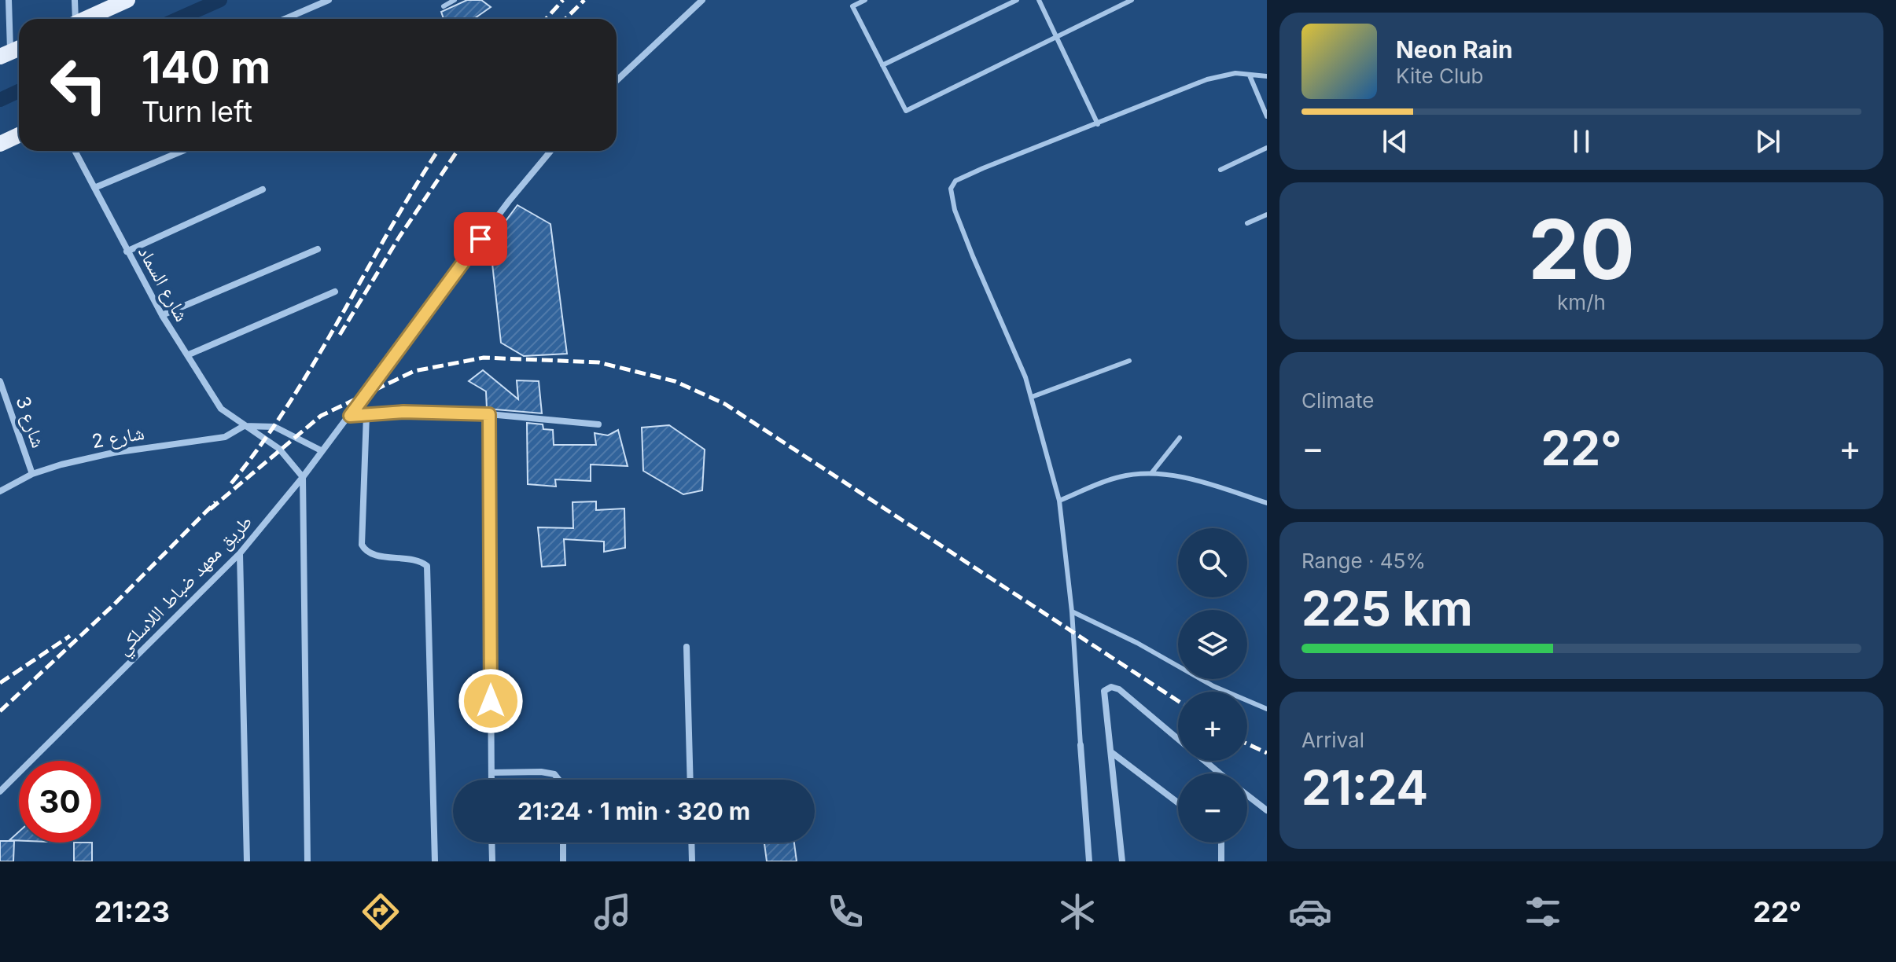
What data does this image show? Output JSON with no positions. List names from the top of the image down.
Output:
{
  "streets": {
    "street": [
      "شارع السماد",
      "شارع 3",
      "شارع 2",
      "طريق معهد ضباط اللاسلكي"
    ]
  },
  "crossings": [
    ["شارع السماد", "شارع 2"],
    ["شارع السماد", "طريق معهد ضباط اللاسلكي"],
    ["شارع 3", "شارع 2"]
  ],
  "page": {
    "turn": ["140 m", "Turn left"],
    "song": ["Neon Rain", "Kite Club"],
    "tile": [
      ["20", "km/h"],
      "Climate",
      ["Range · 45%", "225 km"],
      ["Arrival", "21:24"]
    ],
    "heat": ["−", "22°", "+"],
    "map_buttons": ["+", "−"],
    "limit": "30",
    "trip": "21:24 · 1 min · 320 m",
    "tabs": ["21:23", "22°"]
  }
}
